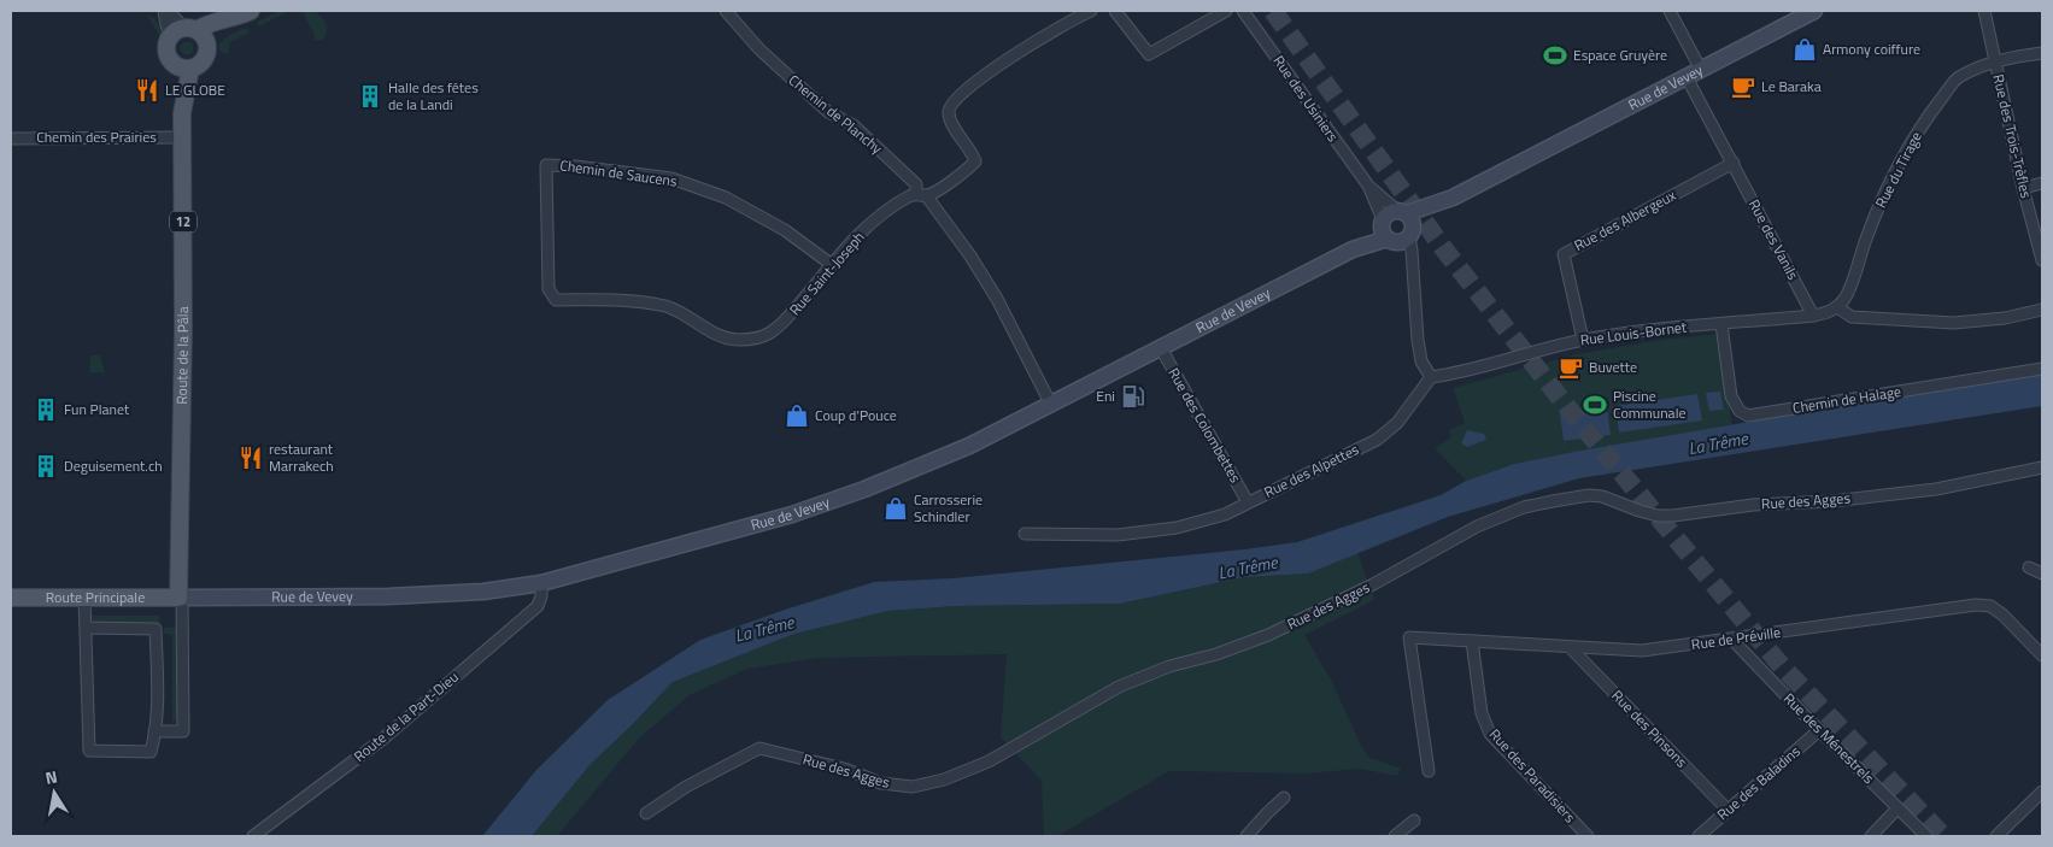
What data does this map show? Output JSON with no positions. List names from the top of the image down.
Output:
{
  "streets": {
    "main road": [
      "Rue de Vevey",
      "12",
      "Route de la Pâla",
      "Route Principale"
    ],
    "street": [
      "Rue des Usiniers",
      "Chemin de Planchy",
      "Rue des Trois-Trèfles",
      "Chemin des Prairies",
      "Rue du Tirage",
      "Chemin de Saucens",
      "Rue des Albergeux",
      "Rue des Vanils",
      "Rue Saint-Joseph",
      "Rue Louis-Bornet",
      "Chemin de Halage",
      "Rue des Colombettes",
      "Rue des Alpettes",
      "Rue des Agges",
      "Rue de Préville",
      "Route de la Part-Dieu",
      "Rue des Pinsons",
      "Rue des Ménestrels",
      "Rue des Paradisiers",
      "Rue des Baladins"
    ]
  },
  "crossings": [
    ["Rue de Vevey", "Rue des Usiniers"],
    ["Rue de Vevey", "Chemin de Planchy"],
    ["Rue de Vevey", "Rue des Vanils"],
    ["Rue de Vevey", "Route de la Pâla"],
    ["Rue de Vevey", "Rue des Colombettes"],
    ["Rue de Vevey", "Route Principale"],
    ["Rue de Vevey", "Route de la Part-Dieu"],
    ["Chemin de Planchy", "Rue Saint-Joseph"],
    ["Rue des Trois-Trèfles", "Rue du Tirage"],
    ["Chemin des Prairies", "Route de la Pâla"],
    ["Rue du Tirage", "Rue Louis-Bornet"],
    ["Chemin de Saucens", "Rue Saint-Joseph"],
    ["Rue des Albergeux", "Rue des Vanils"],
    ["Rue des Albergeux", "Rue Louis-Bornet"],
    ["Rue des Vanils", "Rue Louis-Bornet"],
    ["Rue Louis-Bornet", "Chemin de Halage"],
    ["Rue Louis-Bornet", "Rue des Alpettes"],
    ["Route de la Pâla", "Route Principale"],
    ["Rue des Colombettes", "Rue des Alpettes"],
    ["Rue de Préville", "Rue des Pinsons"],
    ["Rue de Préville", "Rue des Ménestrels"],
    ["Rue de Préville", "Rue des Paradisiers"],
    ["Rue des Pinsons", "Rue des Baladins"],
    ["Rue des Ménestrels", "Rue des Baladins"]
  ],
  "water": ["La Trême"],
  "places": {
    "shop": ["Armony coiffure", "Coup d'Pouce", "Carrosserie Schindler"],
    "sports": ["Espace Gruyère", "Piscine Communale"],
    "cafe": ["Le Baraka", "Buvette"],
    "restaurant": ["LE GLOBE", "restaurant Marrakech"],
    "building": ["Halle des fêtes de la Landi", "Fun Planet", "Deguisement.ch"],
    "fuel station": ["Eni"]
  },
  "north": "top"
}
